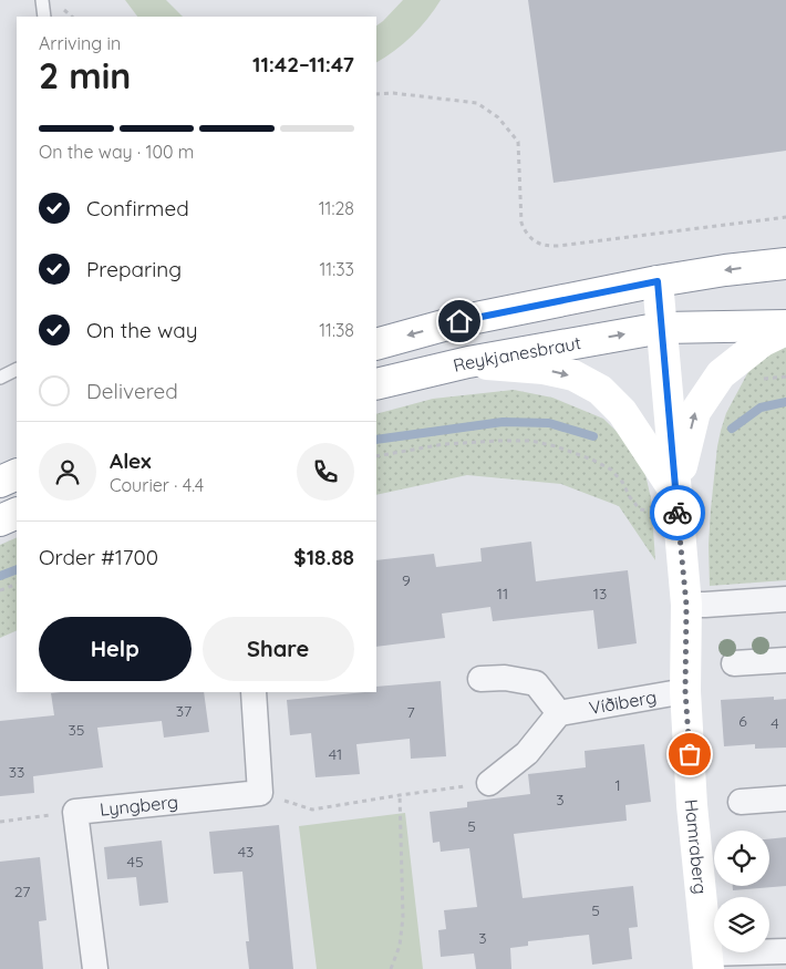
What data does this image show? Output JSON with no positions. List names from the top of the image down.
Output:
{
  "streets": {
    "main road": ["Reykjanesbraut", "Hamraberg"],
    "street": ["Víðiberg", "Lyngberg"]
  },
  "crossings": [
    ["Víðiberg", "Hamraberg"]
  ],
  "house_numbers": [
    "9",
    "11",
    "13",
    "37",
    "7",
    "6",
    "4",
    "35",
    "41",
    "33",
    "1",
    "3",
    "5",
    "43",
    "45",
    "27",
    "5",
    "3"
  ],
  "page": {
    "heading": ["2 min", "Arriving in", "11:42–11:47"],
    "panel": [
      "Alex",
      "Courier · 4.4",
      "Order #1700",
      "$18.88"
    ],
    "bar": "On the way · 100 m",
    "list": [
      ["Confirmed", "11:28"],
      ["Preparing", "11:33"],
      ["On the way", "11:38"],
      "Delivered"
    ],
    "buttons": ["Help", "Share"]
  }
}
